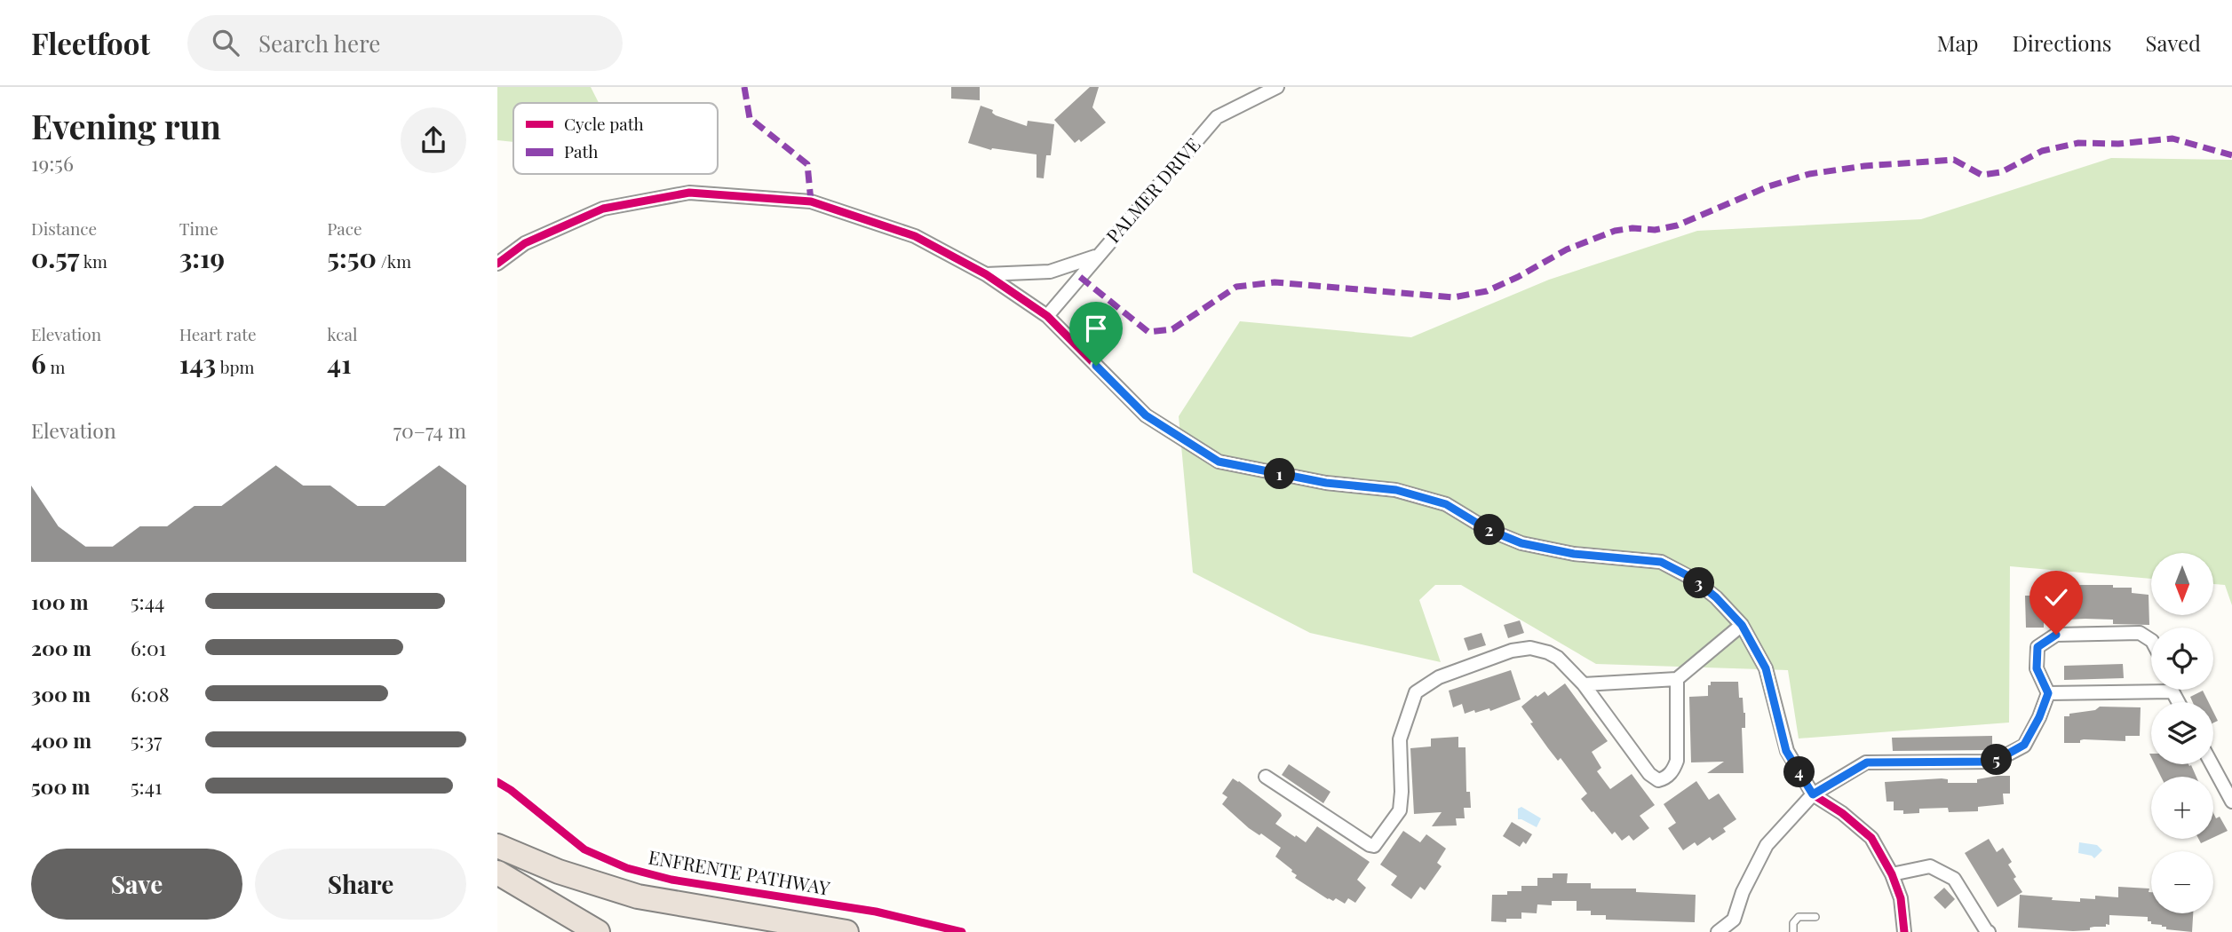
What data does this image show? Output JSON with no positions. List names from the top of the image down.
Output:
{
  "streets": {
    "street": ["PALMER DRIVE"],
    "cycle path": ["ENFRENTE PATHWAY"]
  },
  "legend": ["Cycle path", "Path"],
  "north": "bottom",
  "page": {
    "header": "Fleetfoot",
    "search": "Search here",
    "nav": ["Map", "Directions", "Saved"],
    "heading": ["Evening run", "19:56"],
    "stats": [
      ["Distance", "0.57 km"],
      ["Time", "3:19"],
      ["Pace", "5:50 /km"],
      ["Elevation", "6 m"],
      ["Heart rate", "143 bpm"],
      ["kcal", "41"]
    ],
    "chart": ["Elevation", "70–74 m"],
    "pins": [
      "1",
      "2",
      "3",
      "5",
      "4"
    ],
    "map_buttons": ["+", "−"],
    "list": [
      {
        "name": "100 m",
        "note": "5:44"
      },
      {
        "name": "200 m",
        "note": "6:01"
      },
      {
        "name": "300 m",
        "note": "6:08"
      },
      {
        "name": "400 m",
        "note": "5:37"
      },
      {
        "name": "500 m",
        "note": "5:41"
      }
    ],
    "buttons": ["Save", "Share"]
  }
}
